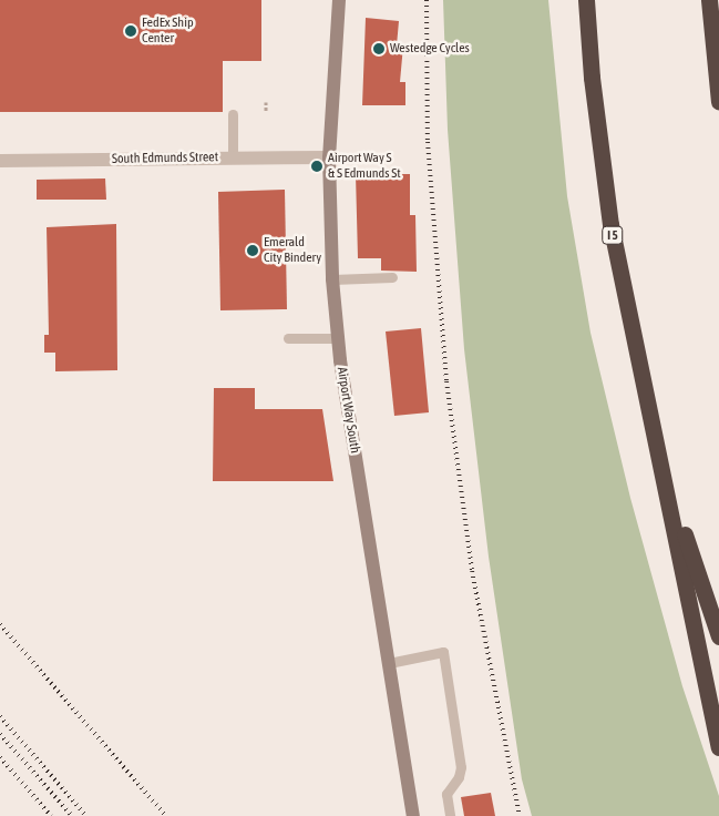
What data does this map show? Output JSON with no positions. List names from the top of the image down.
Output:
{
  "streets": {
    "highway": ["I 5"],
    "main road": ["Airport Way South"],
    "street": ["South Edmunds Street"]
  },
  "crossings": [
    ["South Edmunds Street", "Airport Way South"]
  ],
  "places": [
    "FedEx Ship Center",
    "Westedge Cycles",
    "Airport Way S & S Edmunds St",
    "Emerald City Bindery"
  ]
}
